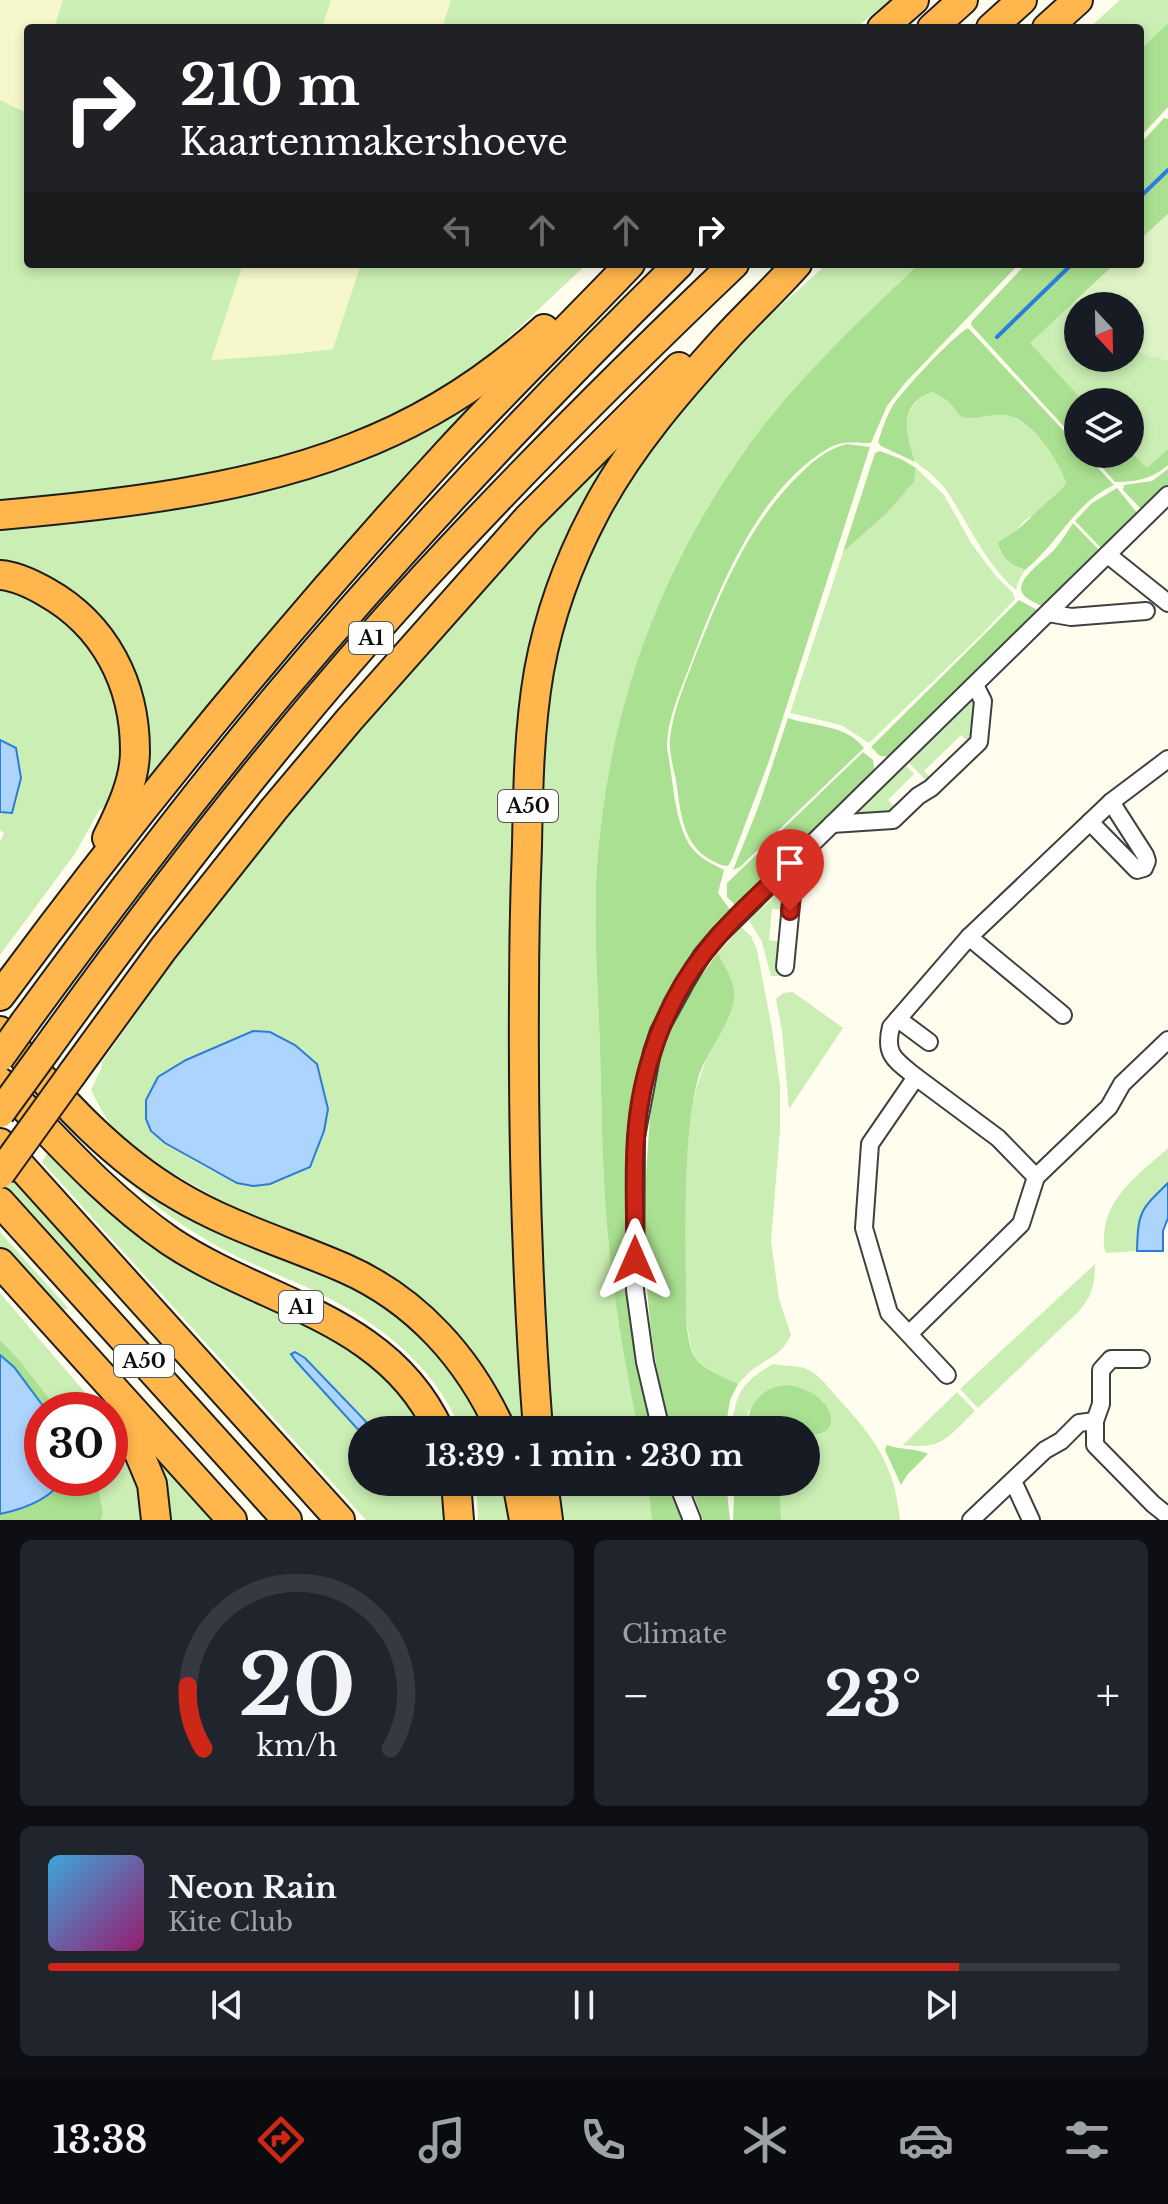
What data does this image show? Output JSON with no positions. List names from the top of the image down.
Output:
{
  "streets": {
    "highway": ["A1", "A50"]
  },
  "north": "bottom",
  "page": {
    "turn": ["210 m", "Kaartenmakershoeve"],
    "limit": "30",
    "trip": "13:39 · 1 min · 230 m",
    "tile": "Climate",
    "heat": ["−", "23°", "+"],
    "song": ["Neon Rain", "Kite Club"],
    "tabs": "13:38",
    "gauge": ["20", "km/h"]
  }
}
